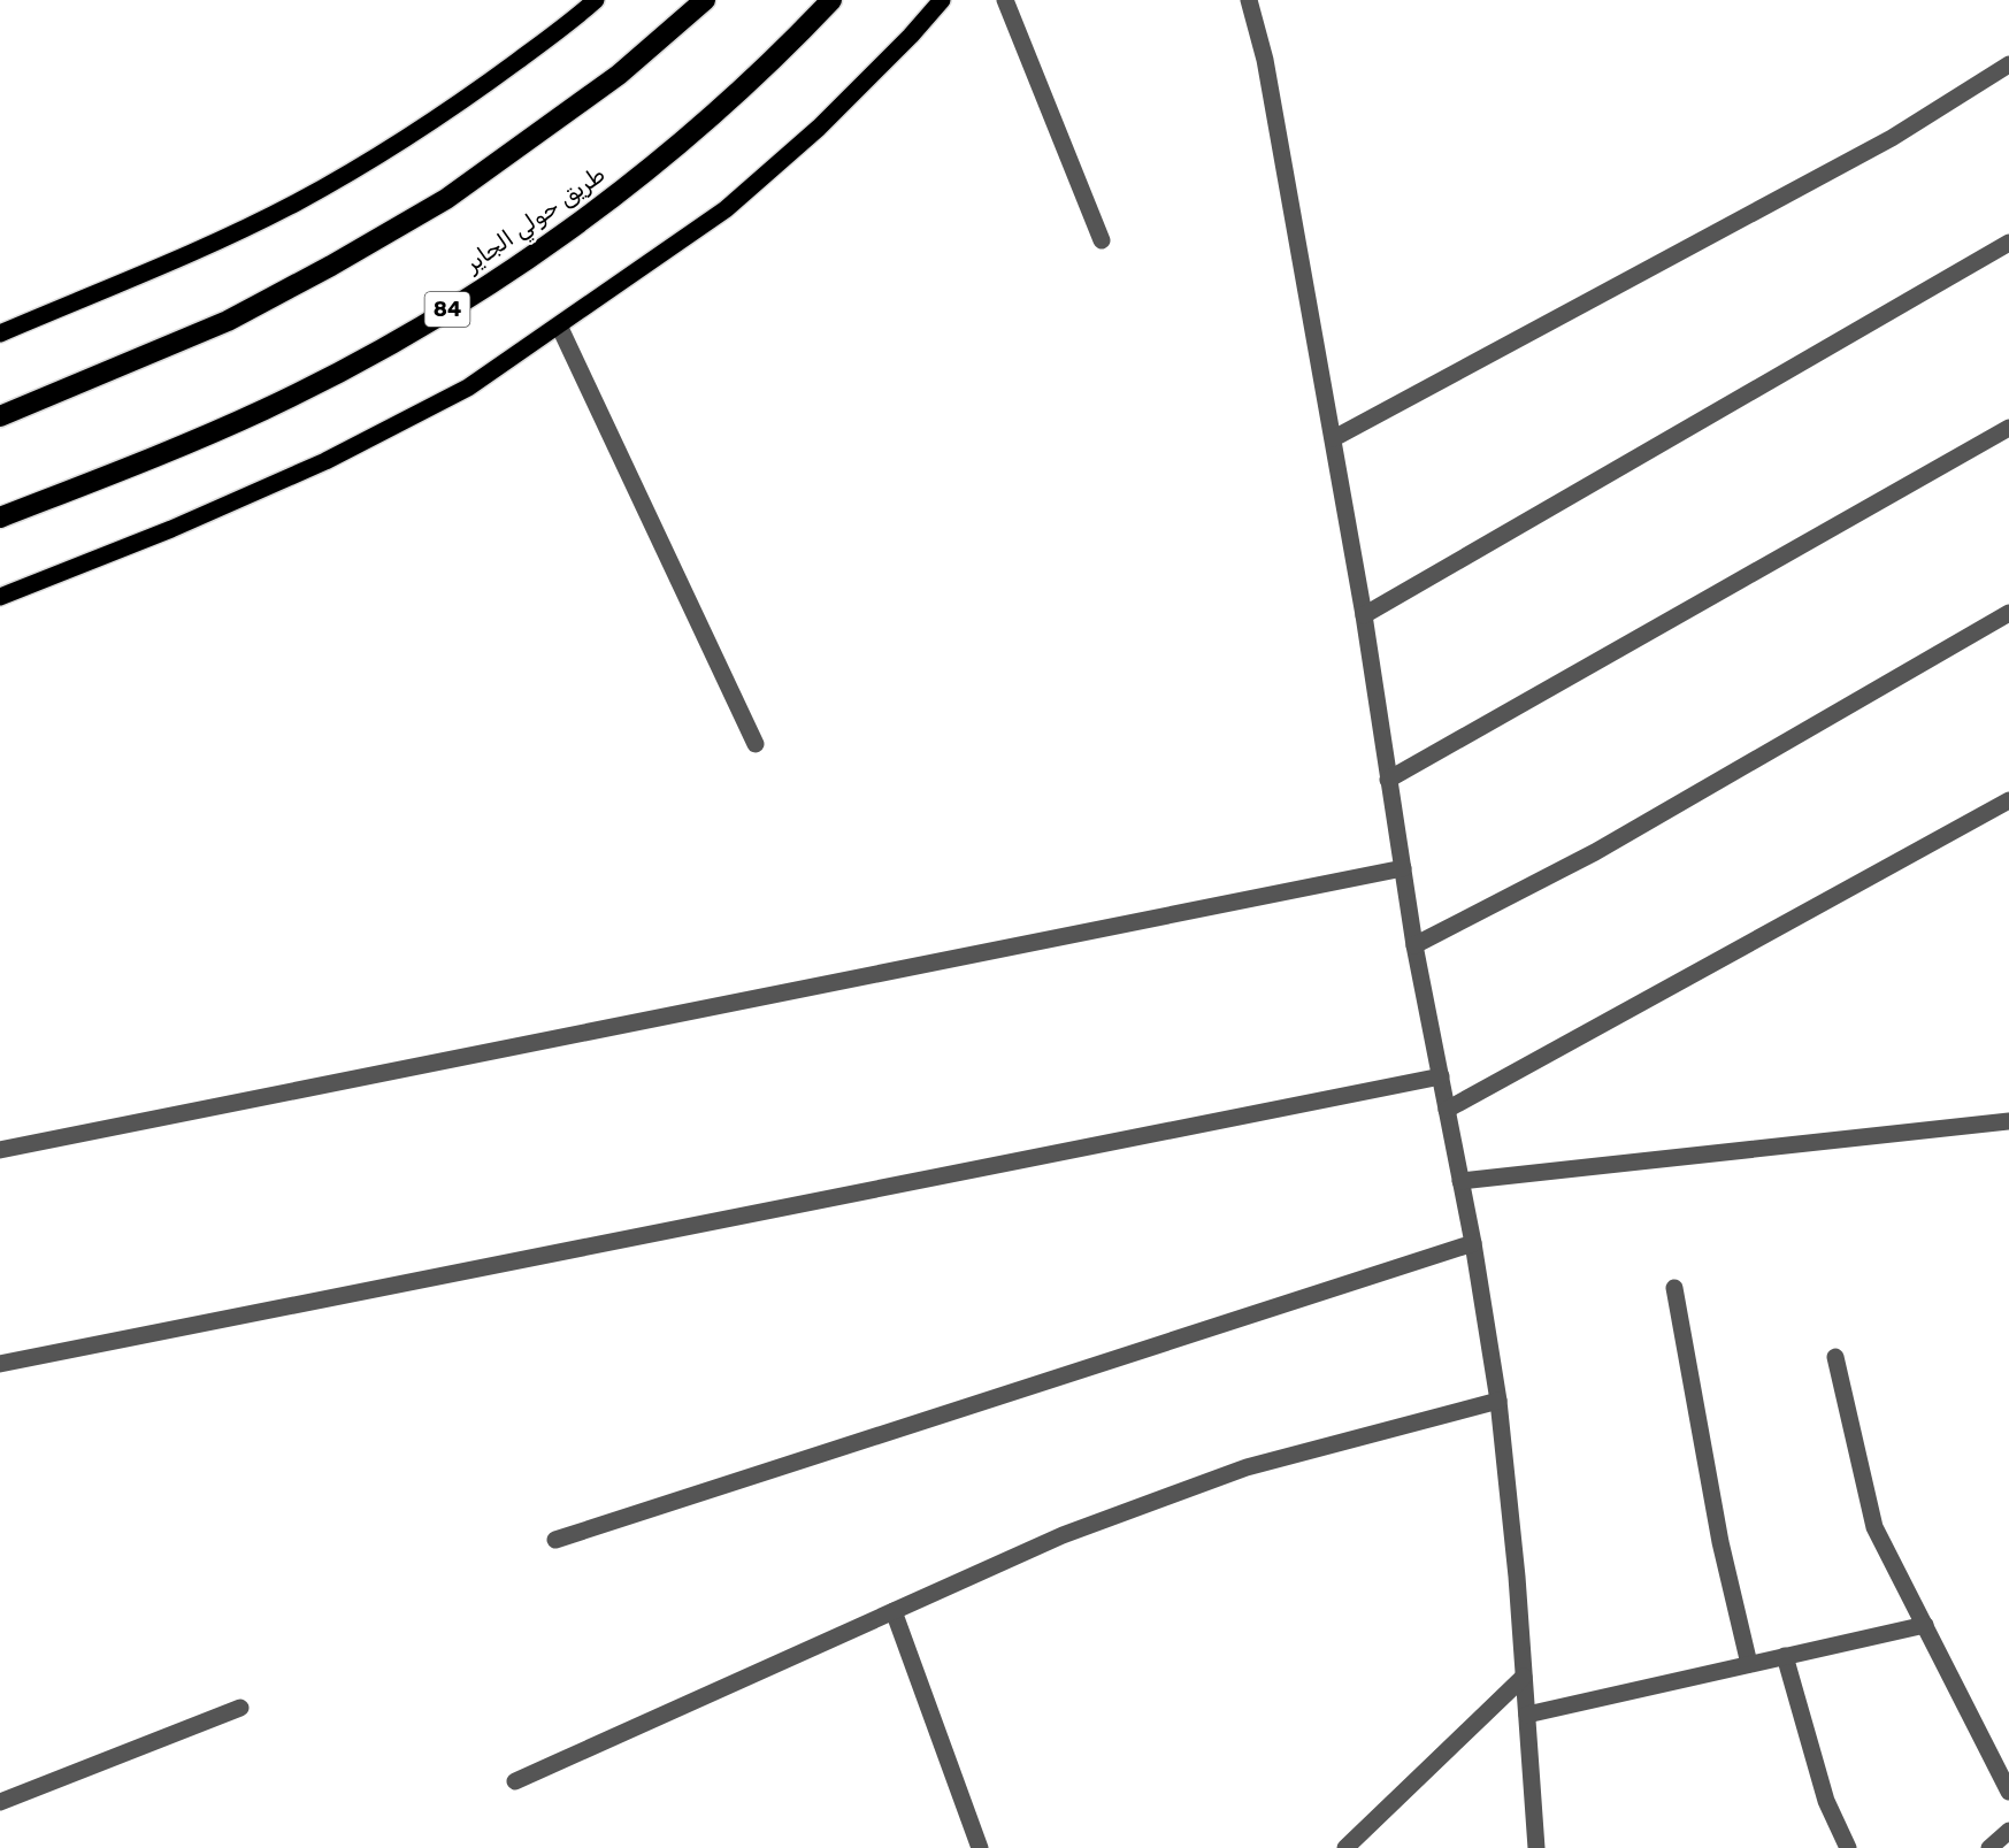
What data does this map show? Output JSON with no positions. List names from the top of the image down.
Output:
{
  "streets": {
    "highway": ["طريق حولي الجاير", "84"]
  }
}
